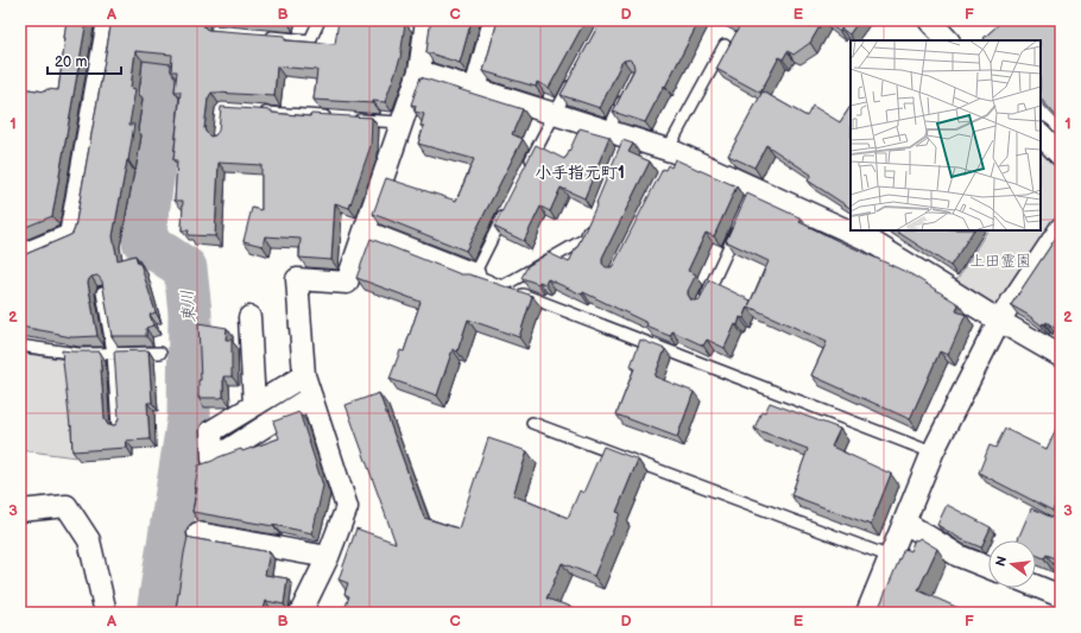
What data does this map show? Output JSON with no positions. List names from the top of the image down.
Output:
{
  "districts": ["小手指元町1"],
  "water": ["東川"],
  "parks": ["上田霊園"],
  "scale_bar": "20 m",
  "north": "left",
  "grid": {
    "columns": [
      "A",
      "B",
      "C",
      "D",
      "E",
      "F"
    ],
    "rows": ["1", "2", "3"]
  }
}
